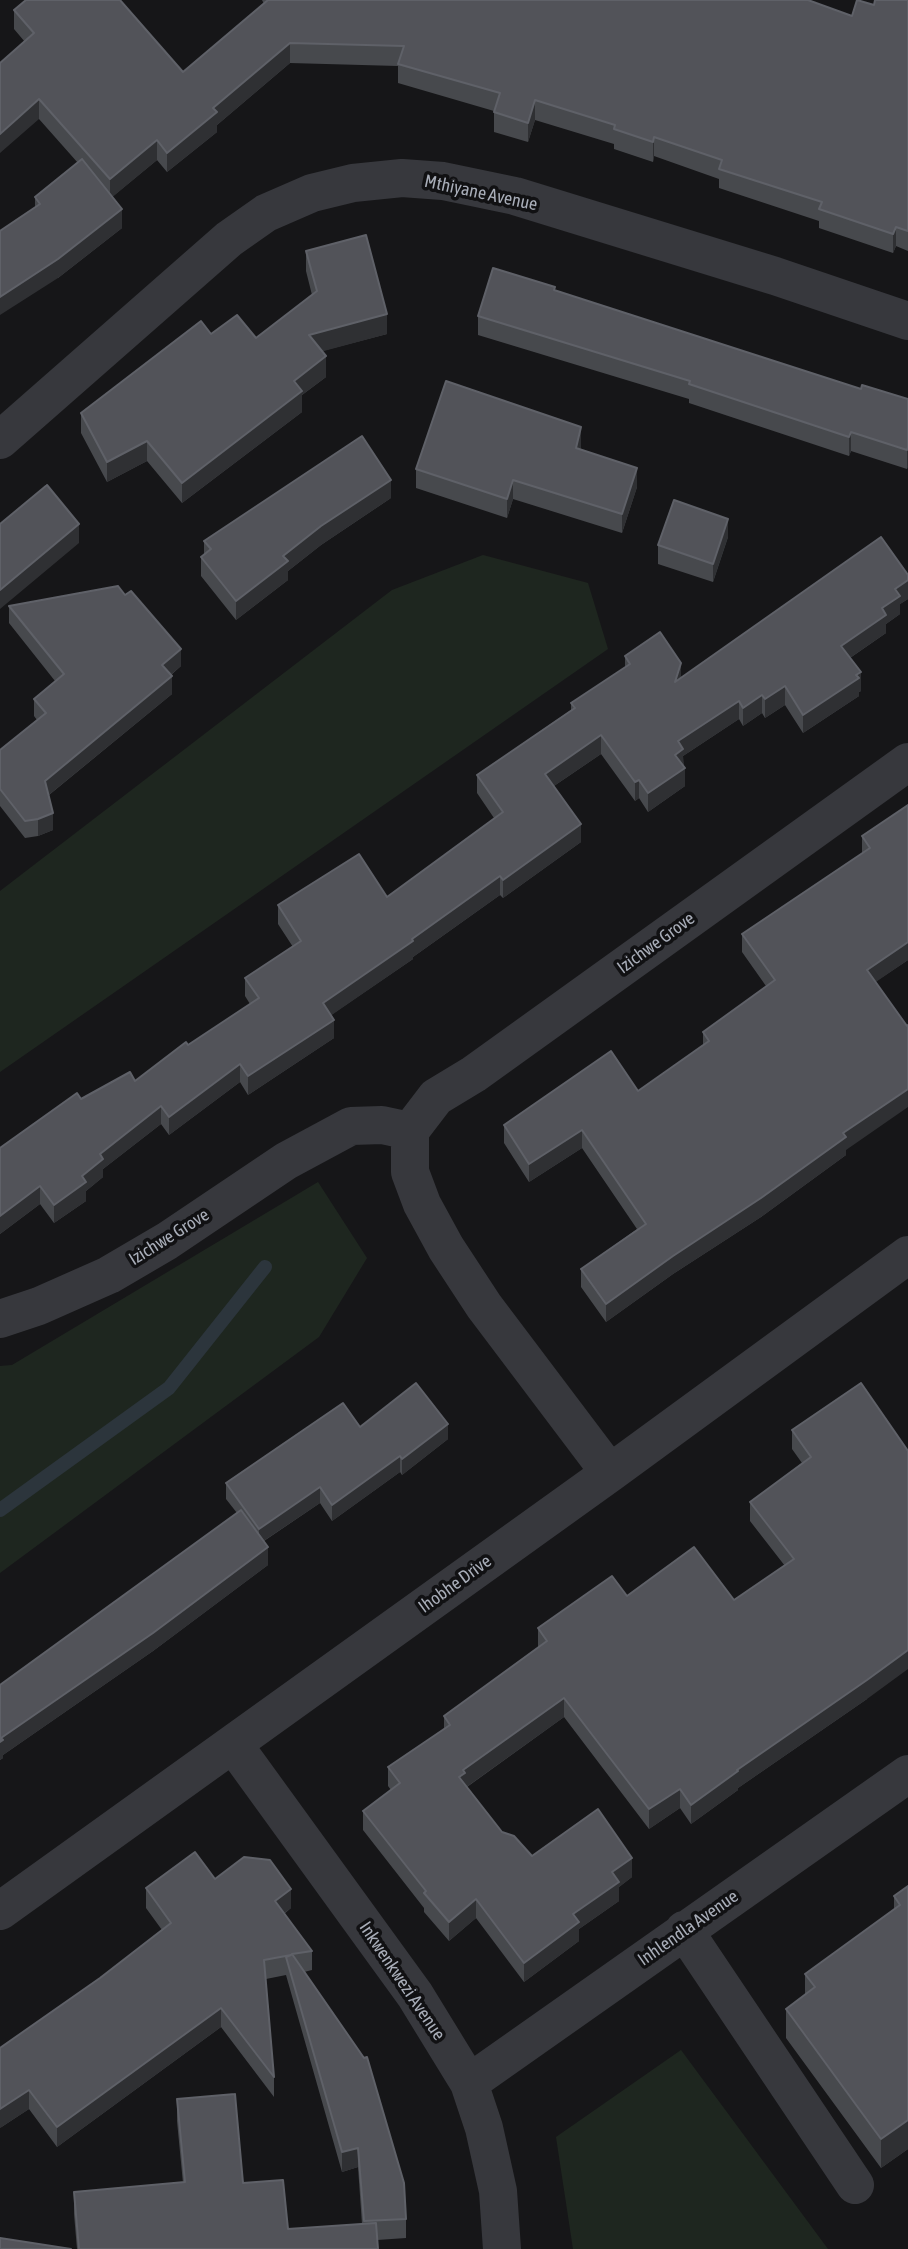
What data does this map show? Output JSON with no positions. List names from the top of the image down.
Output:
{
  "streets": {
    "street": [
      "Mthiyane Avenue",
      "Izichwe Grove",
      "Ihobhe Drive",
      "Inhlendla Avenue",
      "Inkwenkwezi Avenue"
    ]
  },
  "crossings": [
    ["Ihobhe Drive", "Inkwenkwezi Avenue"],
    ["Inhlendla Avenue", "Inkwenkwezi Avenue"]
  ]
}
